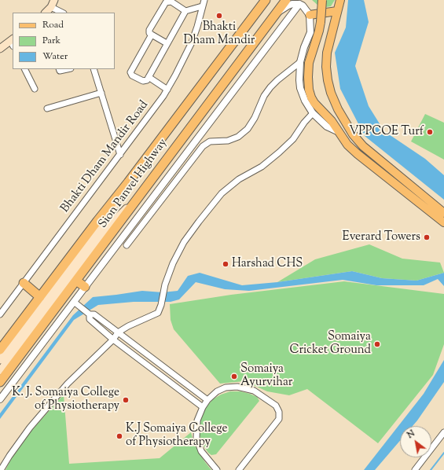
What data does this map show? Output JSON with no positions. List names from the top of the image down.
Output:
{
  "streets": {
    "highway": ["Sion Panvel Highway"],
    "street": ["Bhakti Dham Mandir Road"]
  },
  "places": [
    "Bhakti Dham Mandir",
    "VPPCOE Turf",
    "Everard Towers",
    "Harshad CHS",
    "Somaiya Cricket Ground",
    "Somaiya Ayurvihar",
    "K. J. Somaiya College of Physiotherapy",
    "K.J Somaiya College of Physiotherapy"
  ],
  "legend": ["Road", "Park", "Water"],
  "north": "top left"
}
